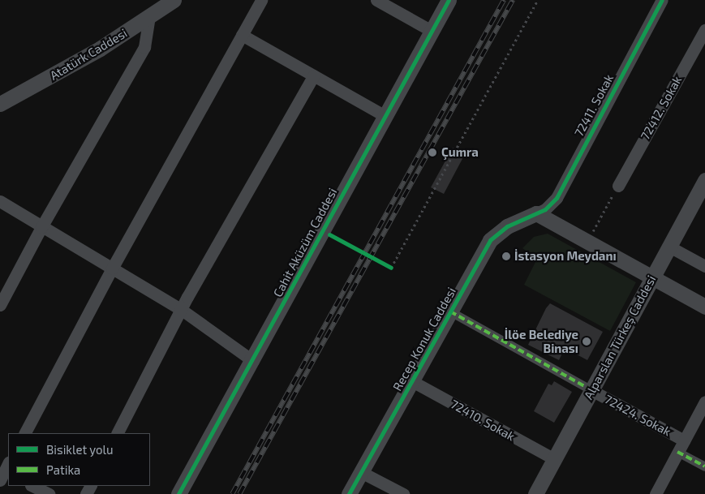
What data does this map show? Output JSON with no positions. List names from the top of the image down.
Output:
{
  "streets": {
    "street": [
      "Atatürk Caddesi",
      "72411. Sokak",
      "72412. Sokak",
      "Cahit Aküzüm Caddesi",
      "Alparslan Türkeş Caddesi",
      "Recep Konuk Caddesi",
      "72424. Sokak",
      "72410. Sokak"
    ]
  },
  "crossings": [
    ["72411. Sokak", "Recep Konuk Caddesi"],
    ["Alparslan Türkeş Caddesi", "72424. Sokak"],
    ["Alparslan Türkeş Caddesi", "72410. Sokak"],
    ["Recep Konuk Caddesi", "72410. Sokak"]
  ],
  "places": ["Çumra", "İstasyon Meydanı", "İlöe Belediye Binası"],
  "legend": ["Bisiklet yolu", "Patika"]
}
